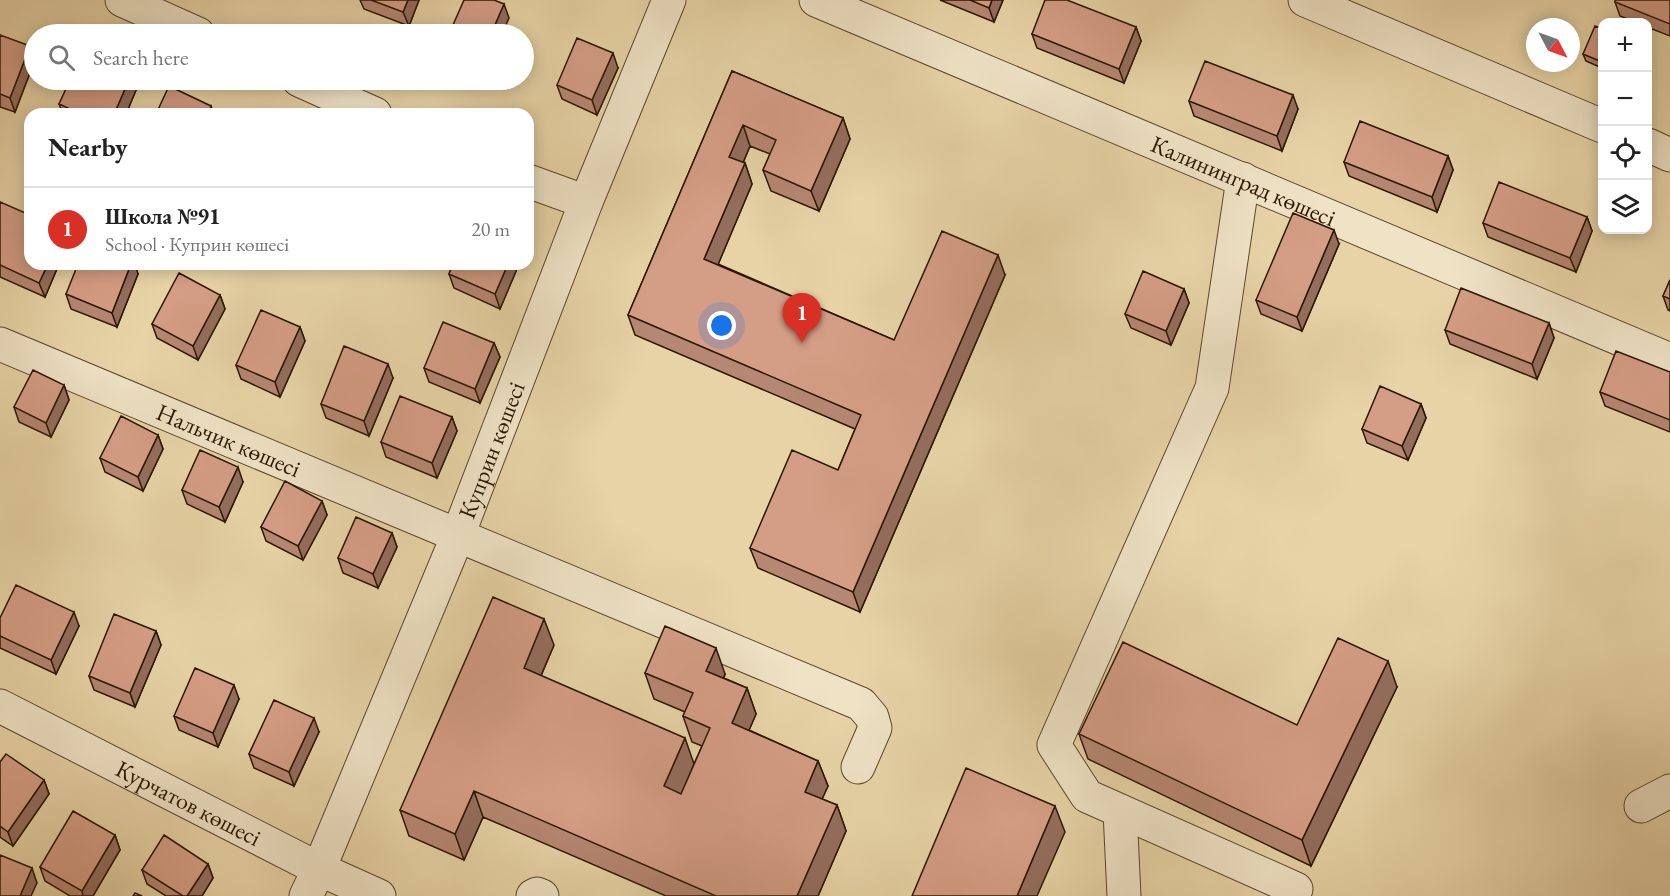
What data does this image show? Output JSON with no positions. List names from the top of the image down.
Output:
{
  "streets": {
    "street": [
      "Калининград көшесі",
      "Нальчик көшесі",
      "Куприн көшесі",
      "Курчатов көшесі"
    ]
  },
  "crossings": [
    ["Нальчик көшесі", "Куприн көшесі"],
    ["Куприн көшесі", "Курчатов көшесі"]
  ],
  "north": "bottom right",
  "page": {
    "map_buttons": ["+", "−"],
    "search": "Search here",
    "heading": "Nearby",
    "list": [
      {
        "mark": "1",
        "name": "Школа №91",
        "note": "School · Куприн көшесі",
        "value": "20 m"
      }
    ],
    "pins": "1"
  }
}
